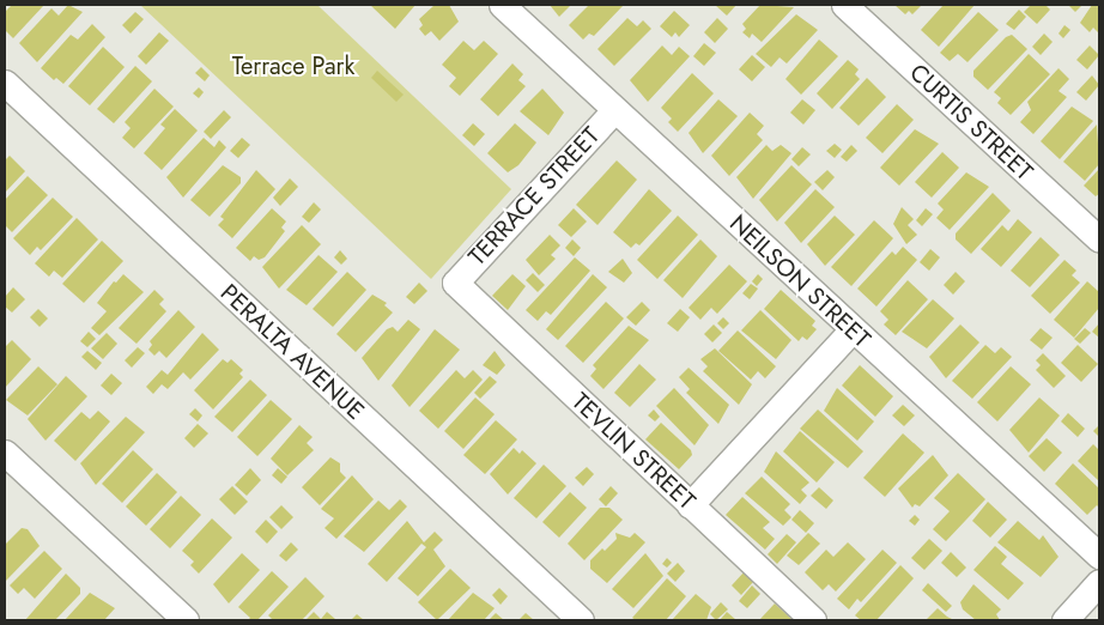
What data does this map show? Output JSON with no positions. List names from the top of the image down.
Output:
{
  "streets": {
    "street": [
      "CURTIS STREET",
      "TERRACE STREET",
      "NEILSON STREET",
      "PERALTA AVENUE",
      "TEVLIN STREET"
    ]
  },
  "crossings": [
    ["TERRACE STREET", "NEILSON STREET"],
    ["TERRACE STREET", "TEVLIN STREET"]
  ],
  "parks": ["Terrace Park"]
}
